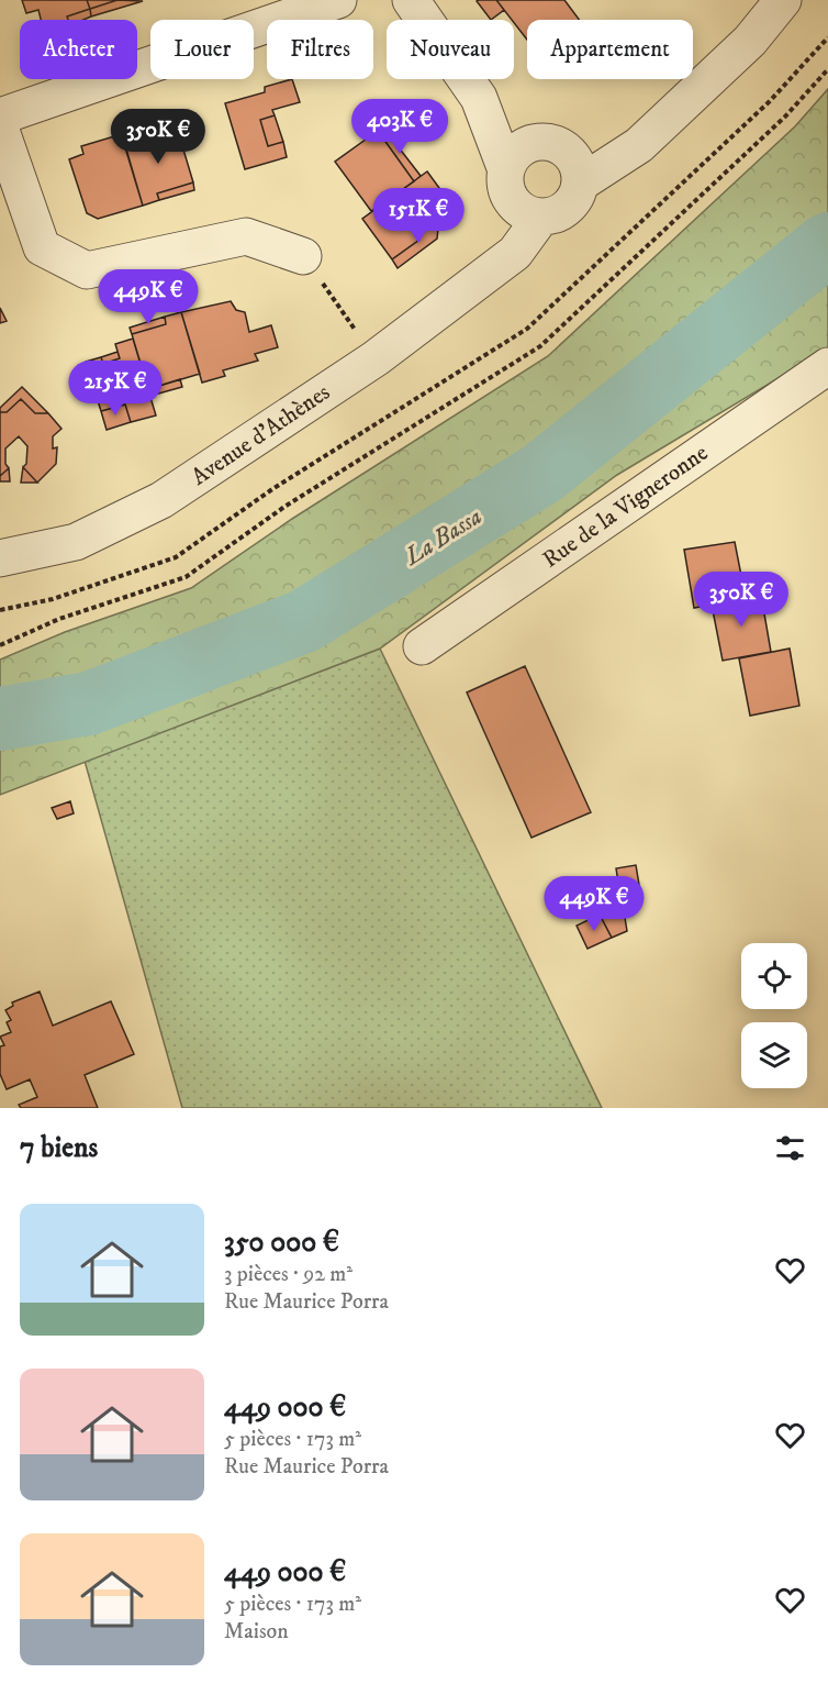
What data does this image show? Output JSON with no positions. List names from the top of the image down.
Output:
{
  "streets": {
    "street": ["Avenue d'Athènes", "Rue de la Vigneronne"]
  },
  "water": ["La Bassa"],
  "page": {
    "chip": [
      "Acheter",
      "Louer",
      "Filtres",
      "Nouveau",
      "Appartement"
    ],
    "price": [
      "403K €",
      "350K €",
      "151K €",
      "449K €",
      "215K €",
      "350K €",
      "449K €"
    ],
    "heading": "7 biens",
    "list": [
      {
        "name": "350 000 €",
        "note": "3 pièces · 92 m² · Rue Maurice Porra"
      },
      {
        "name": "449 000 €",
        "note": "5 pièces · 173 m² · Rue Maurice Porra"
      },
      {
        "name": "449 000 €",
        "note": "5 pièces · 173 m² · Maison"
      }
    ]
  }
}
